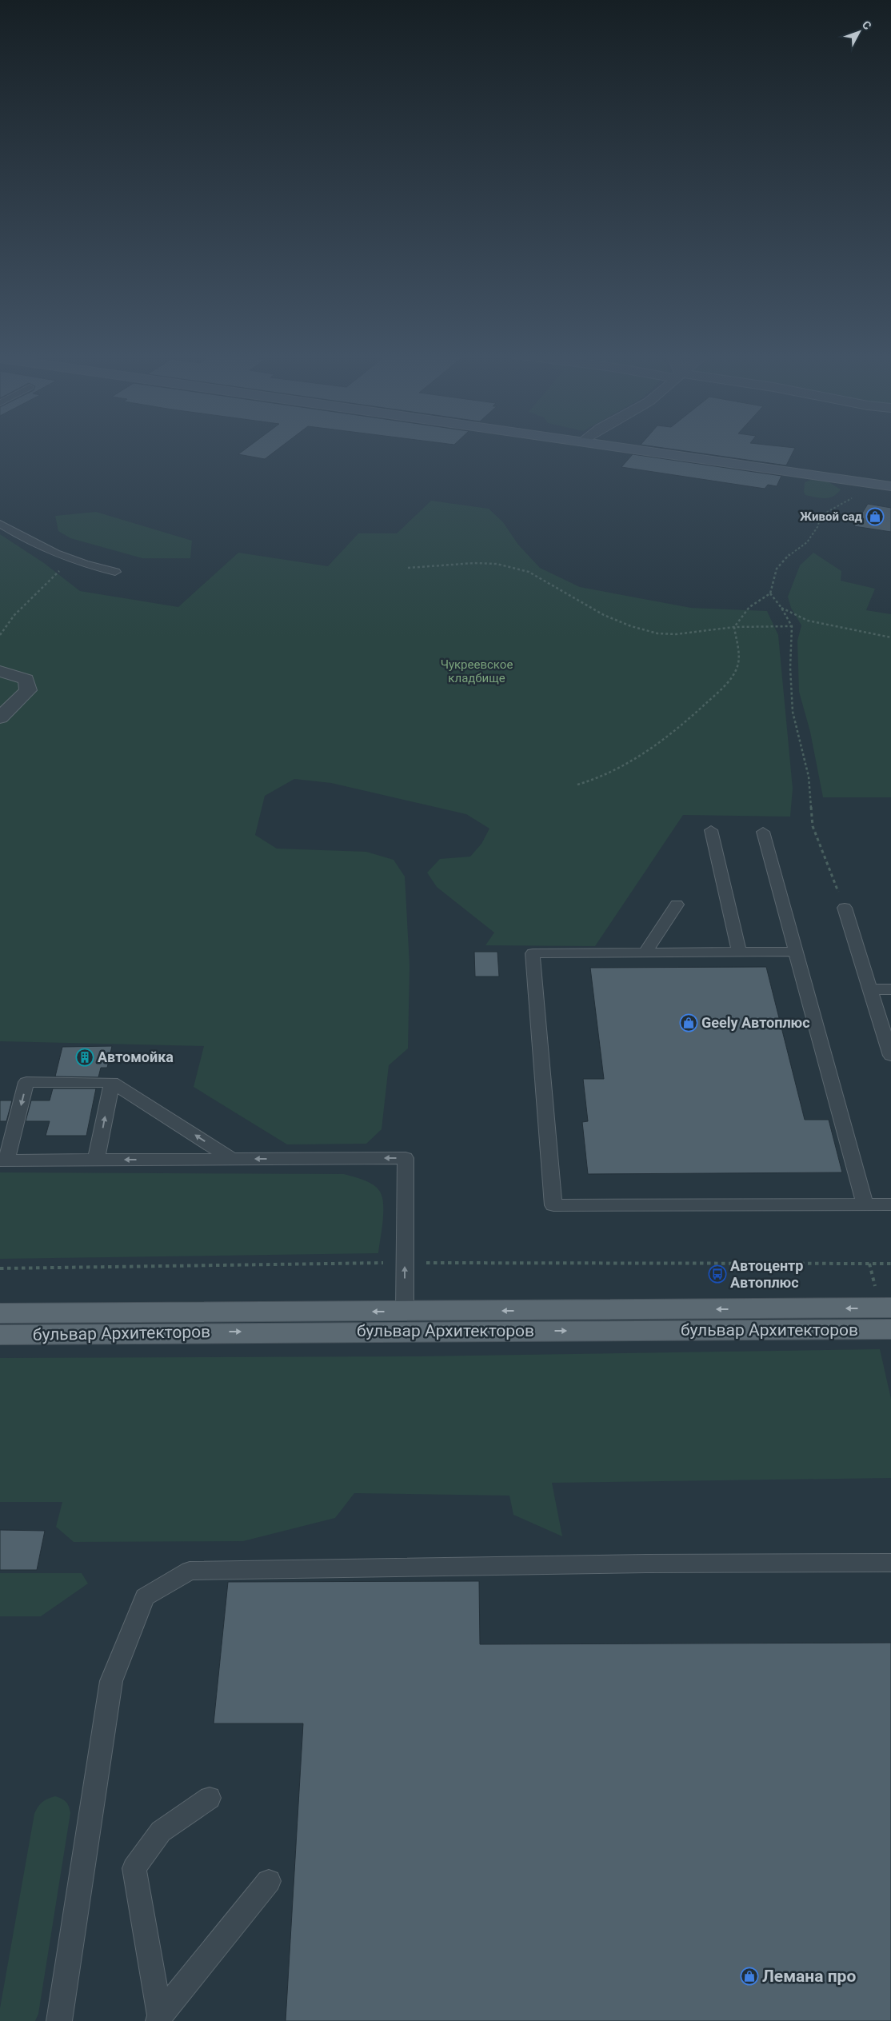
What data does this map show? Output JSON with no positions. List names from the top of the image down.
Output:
{
  "streets": {
    "main road": ["бульвар Архитекторов"]
  },
  "parks": ["Чукреевское кладбище"],
  "places": {
    "shop": ["Живой сад", "Geely Автоплюс", "Лемана про"],
    "building": ["Автомойка"],
    "bus stop": ["Автоцентр Автоплюс"]
  },
  "north": "top right"
}
